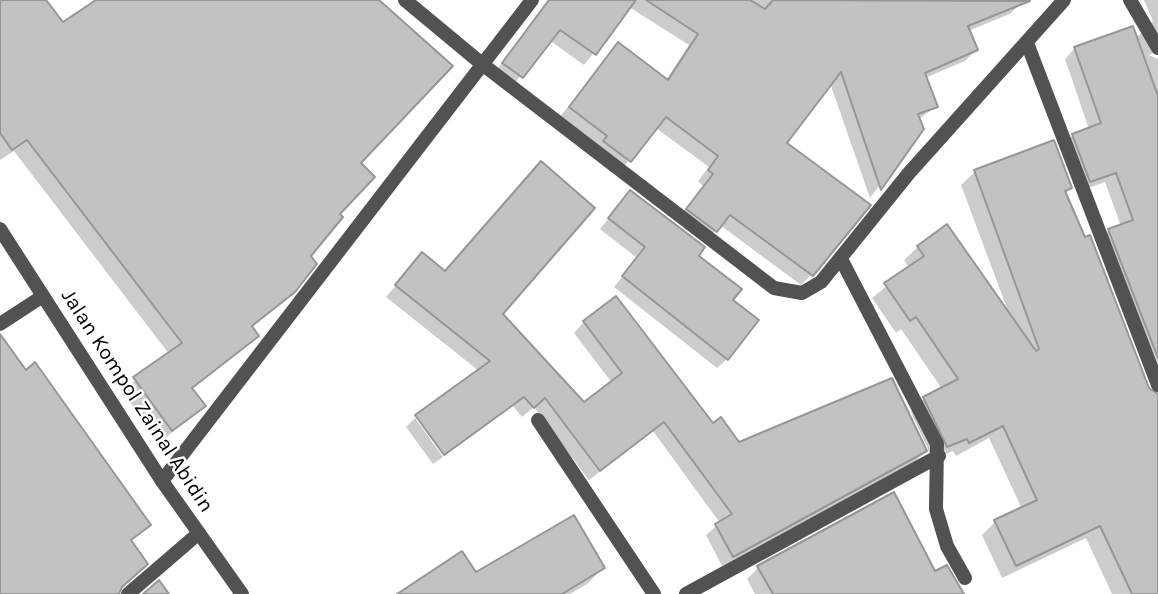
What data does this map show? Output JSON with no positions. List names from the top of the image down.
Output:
{
  "streets": {
    "street": ["Jalan Kompol Zainal Abidin"]
  }
}
